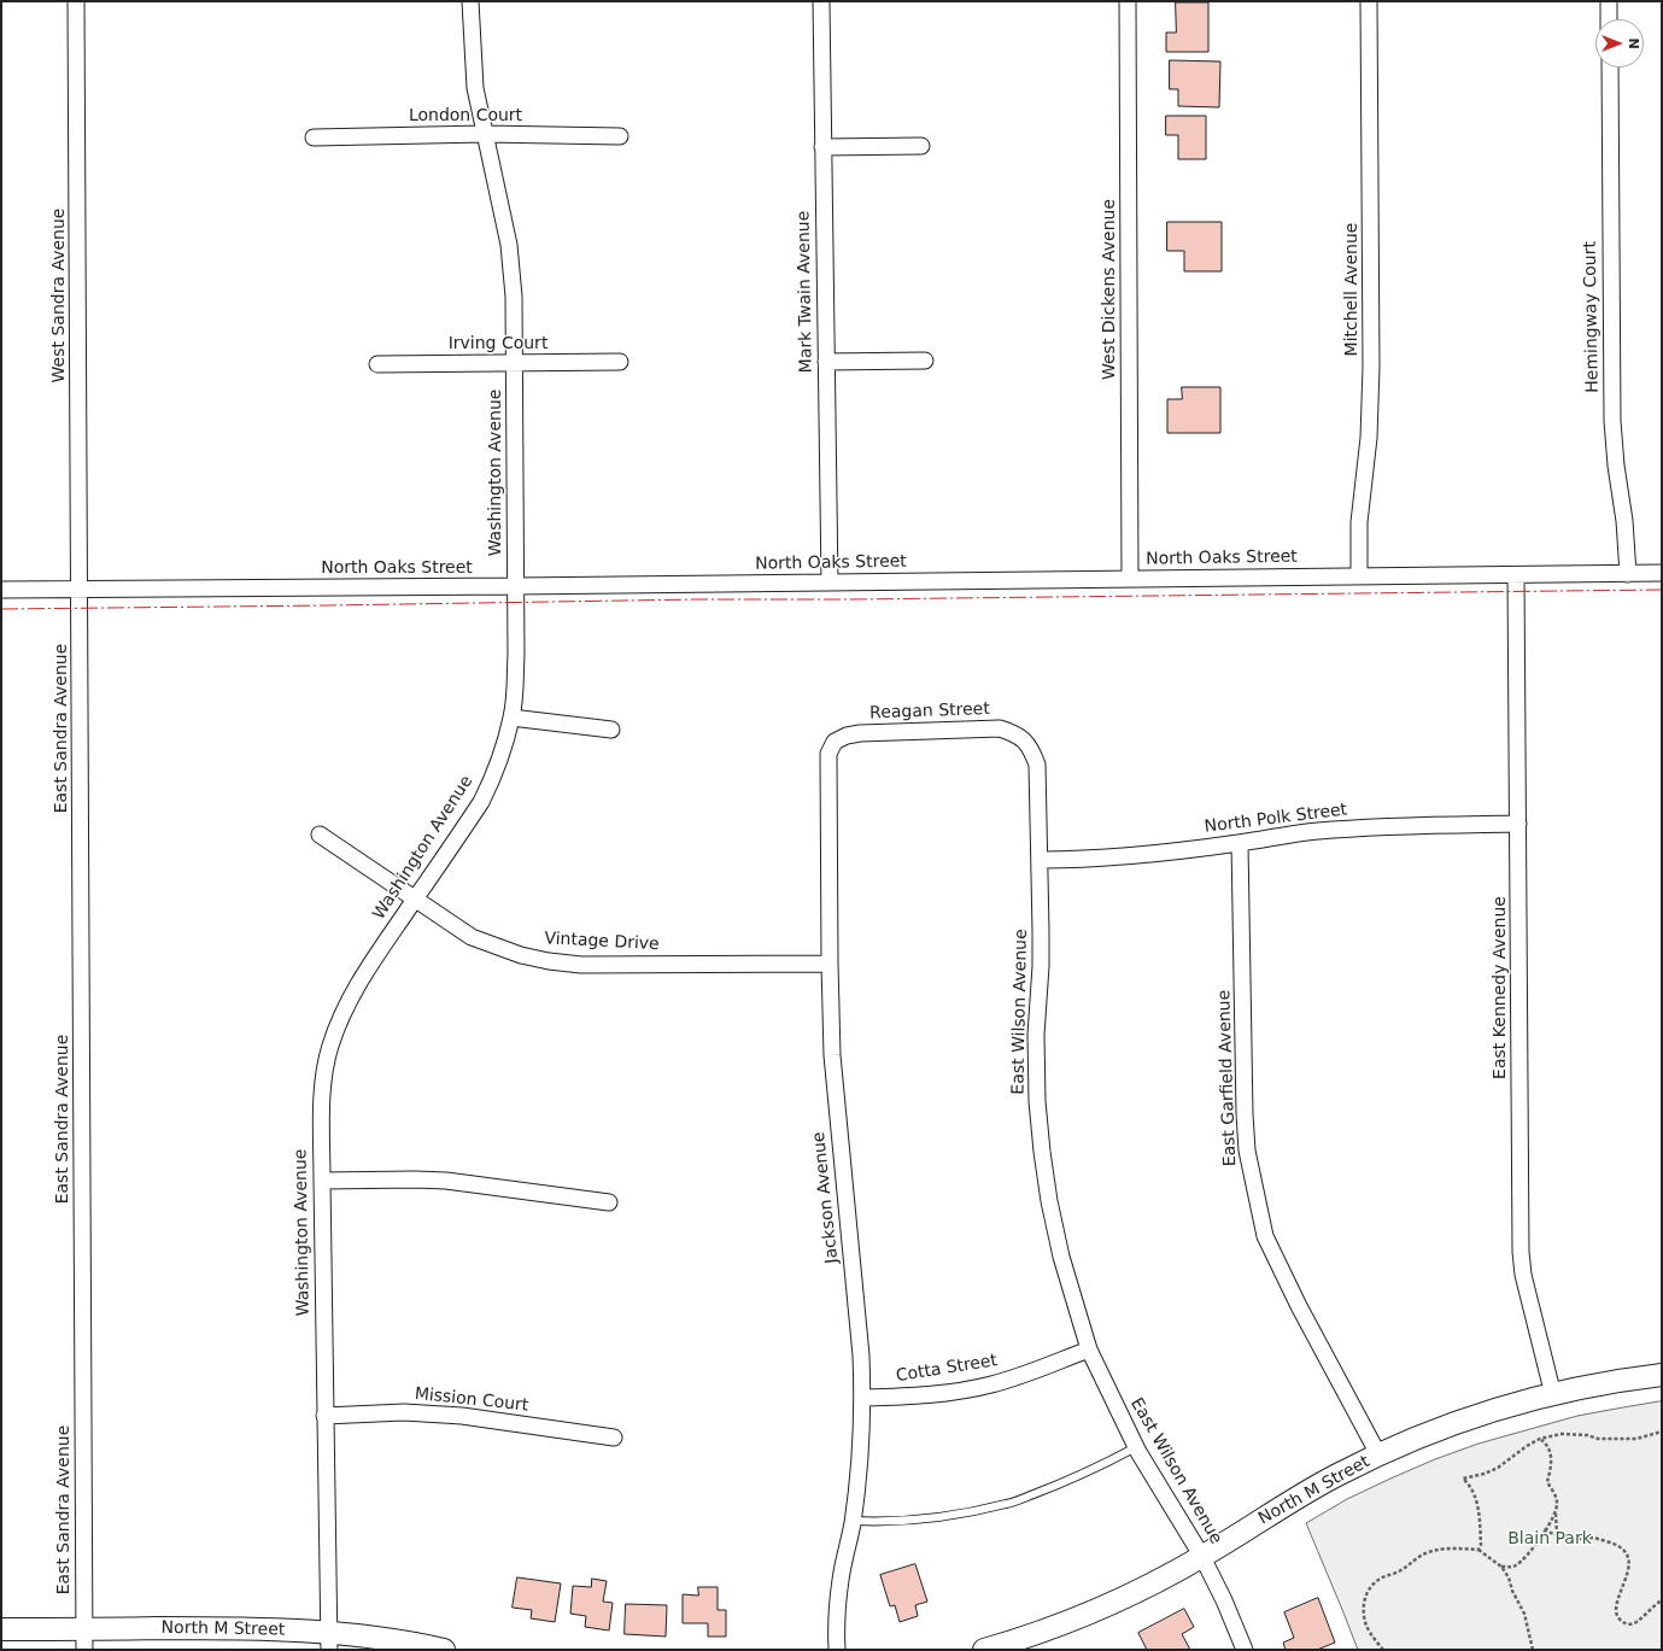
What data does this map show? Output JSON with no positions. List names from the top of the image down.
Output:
{
  "streets": {
    "street": [
      "London Court",
      "West Dickens Avenue",
      "Mitchell Avenue",
      "Mark Twain Avenue",
      "West Sandra Avenue",
      "Hemingway Court",
      "Irving Court",
      "Washington Avenue",
      "North Oaks Street",
      "Reagan Street",
      "East Sandra Avenue",
      "North Polk Street",
      "Vintage Drive",
      "East Kennedy Avenue",
      "East Wilson Avenue",
      "East Garfield Avenue",
      "Jackson Avenue",
      "Cotta Street",
      "Mission Court",
      "North M Street"
    ]
  },
  "crossings": [
    ["London Court", "Washington Avenue"],
    ["West Dickens Avenue", "North Oaks Street"],
    ["Mitchell Avenue", "North Oaks Street"],
    ["Mark Twain Avenue", "North Oaks Street"],
    ["West Sandra Avenue", "North Oaks Street"],
    ["West Sandra Avenue", "East Sandra Avenue"],
    ["Hemingway Court", "North Oaks Street"],
    ["Irving Court", "Washington Avenue"],
    ["Washington Avenue", "North Oaks Street"],
    ["Washington Avenue", "Vintage Drive"],
    ["Washington Avenue", "Mission Court"],
    ["Washington Avenue", "North M Street"],
    ["North Oaks Street", "East Sandra Avenue"],
    ["North Oaks Street", "East Kennedy Avenue"],
    ["Reagan Street", "East Wilson Avenue"],
    ["Reagan Street", "Jackson Avenue"],
    ["East Sandra Avenue", "North M Street"],
    ["North Polk Street", "East Kennedy Avenue"],
    ["North Polk Street", "East Wilson Avenue"],
    ["North Polk Street", "East Garfield Avenue"],
    ["Vintage Drive", "Jackson Avenue"],
    ["East Kennedy Avenue", "North M Street"],
    ["East Wilson Avenue", "Cotta Street"],
    ["East Wilson Avenue", "North M Street"],
    ["East Garfield Avenue", "North M Street"],
    ["Jackson Avenue", "Cotta Street"]
  ],
  "parks": ["Blain Park"],
  "north": "right"
}
